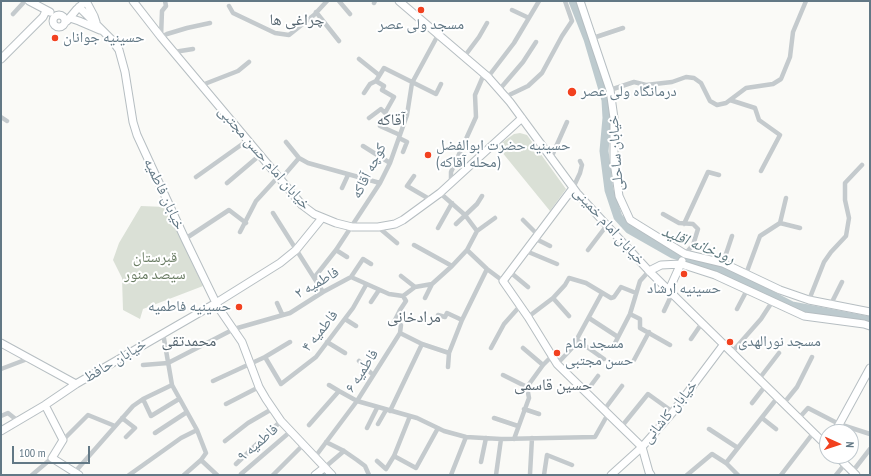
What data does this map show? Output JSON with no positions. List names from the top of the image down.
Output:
{
  "streets": {
    "main road": [
      "خیابان ساحلی",
      "خیابان امام حسن مجتبی",
      "خیابان فاطمیه",
      "خیابان امام خمینی",
      "خیابان حافظ",
      "خیابان کاشانی"
    ],
    "street": [
      "کوچه آقاکه",
      "فاطمیه ۲",
      "فاطمیه ۴",
      "فاطمیه ۶",
      "فاطمیه ۹"
    ]
  },
  "crossings": [
    ["خیابان امام حسن مجتبی", "کوچه آقاکه"],
    ["خیابان امام حسن مجتبی", "خیابان امام خمینی"],
    ["خیابان امام حسن مجتبی", "خیابان حافظ"],
    ["کوچه آقاکه", "خیابان امام خمینی"],
    ["خیابان فاطمیه", "فاطمیه ۲"],
    ["خیابان فاطمیه", "خیابان حافظ"],
    ["خیابان فاطمیه", "فاطمیه ۶"],
    ["خیابان فاطمیه", "فاطمیه ۹"],
    ["خیابان امام خمینی", "خیابان کاشانی"],
    ["فاطمیه ۲", "فاطمیه ۴"]
  ],
  "districts": [
    "چراغی ها",
    "آقاکه",
    "مرادخانی",
    "محمدتقی",
    "حسین قاسمی"
  ],
  "water": ["رودخانه اقلید"],
  "parks": ["قبرستان سیصد منور"],
  "places": [
    "مسجد ولی عصر",
    "حسینیه جوانان",
    "درمانگاه ولی عصر",
    "حسینیه حضرت ابوالفضل (محله آقاکه)",
    "حسینیه ارشاد",
    "حسینیه فاطمیه",
    "مسجد نورالهدی",
    "مسجد امام حسن مجتبی"
  ],
  "scale_bar": "100 m",
  "north": "right"
}
